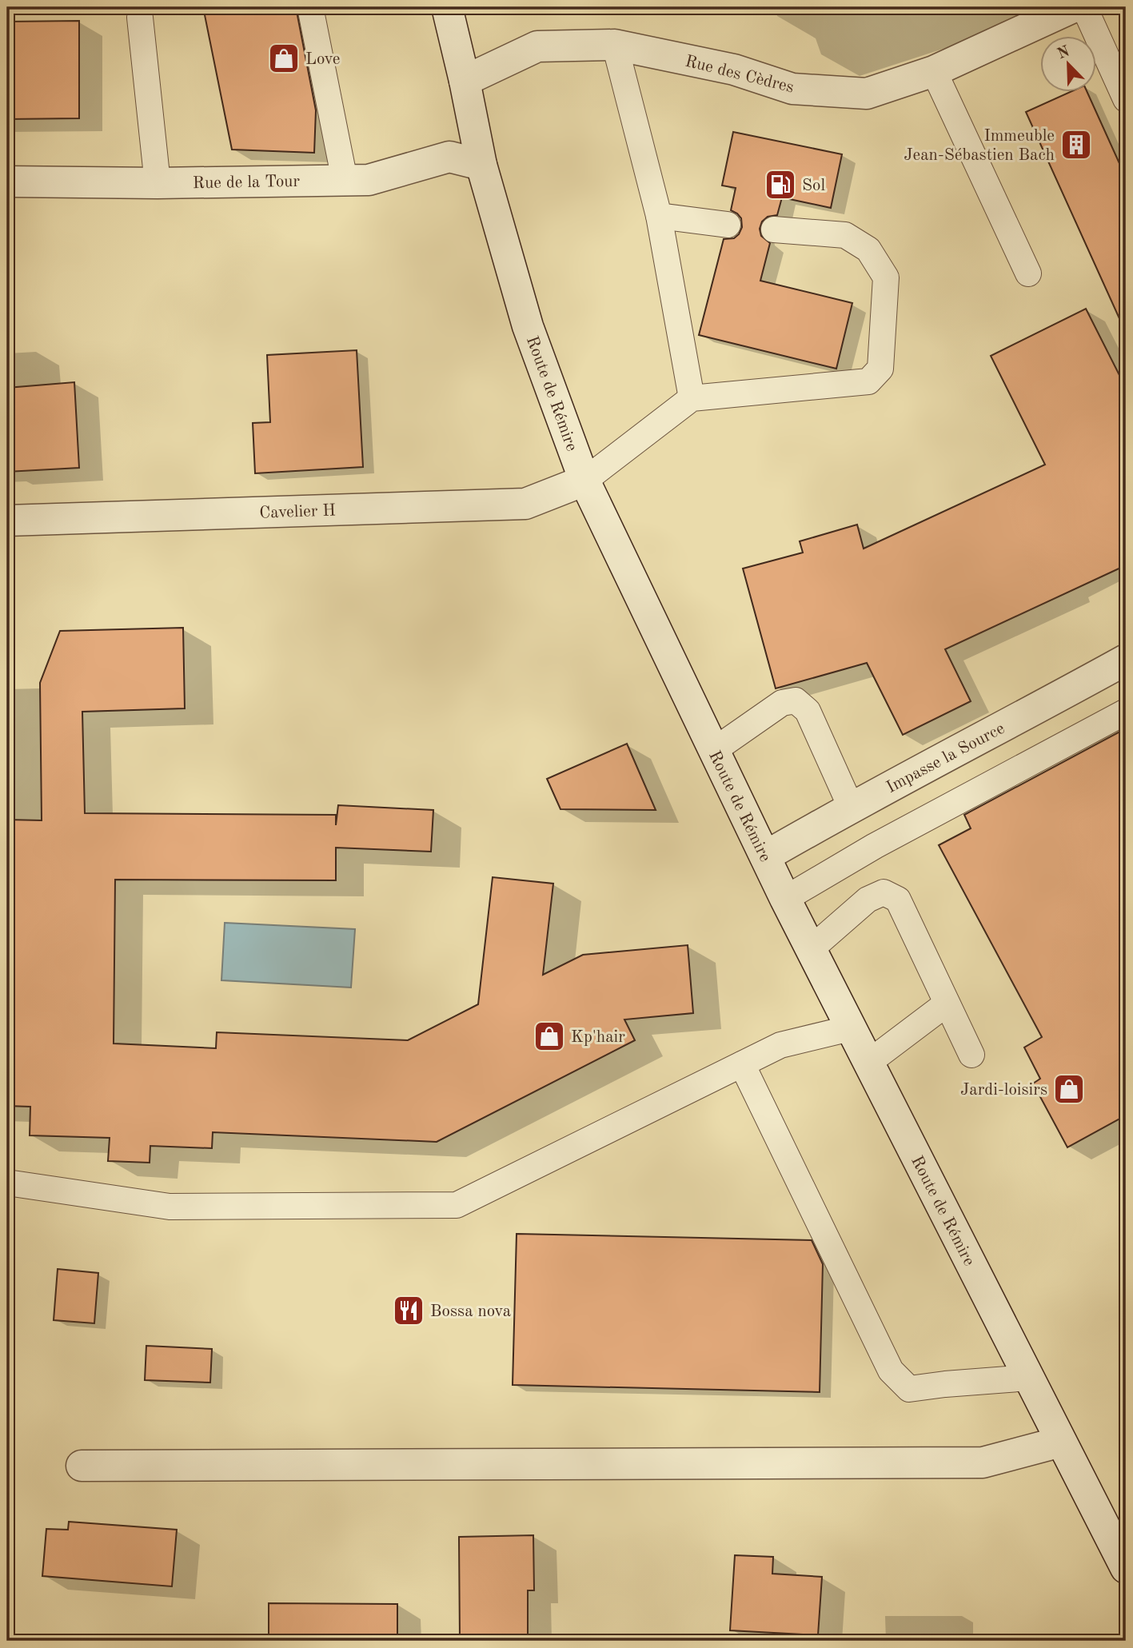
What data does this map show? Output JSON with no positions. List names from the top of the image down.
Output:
{
  "streets": {
    "street": [
      "Rue des Cèdres",
      "Rue de la Tour",
      "Route de Rémire",
      "Cavelier H",
      "Impasse la Source"
    ]
  },
  "crossings": [
    ["Rue des Cèdres", "Route de Rémire"],
    ["Rue de la Tour", "Route de Rémire"],
    ["Route de Rémire", "Cavelier H"],
    ["Route de Rémire", "Impasse la Source"]
  ],
  "places": {
    "shop": ["Love", "Kp'hair", "Jardi-loisirs"],
    "building": ["Immeuble Jean-Sébastien Bach"],
    "fuel station": ["Sol"],
    "restaurant": ["Bossa nova"]
  },
  "north": "top left"
}
